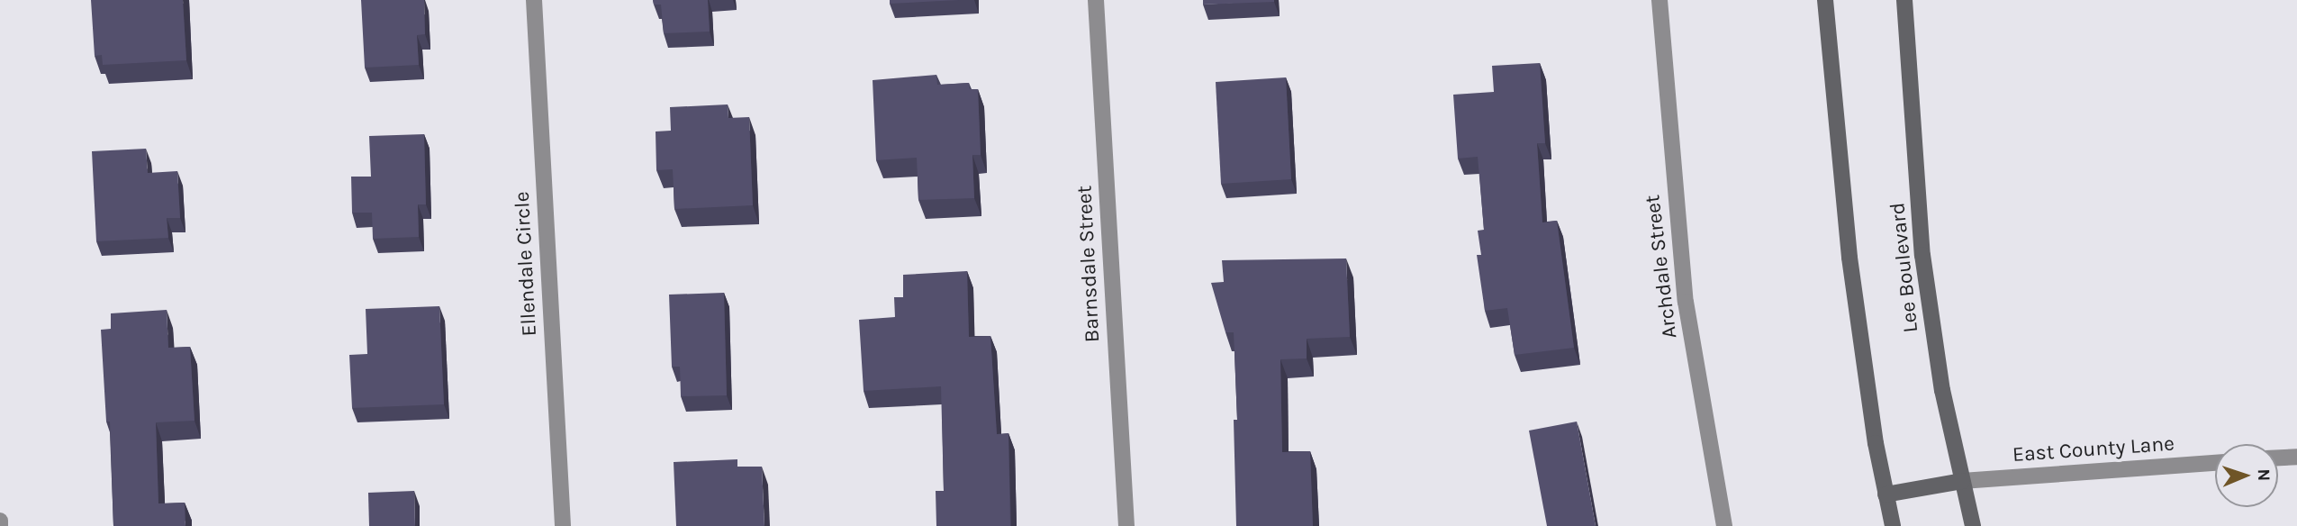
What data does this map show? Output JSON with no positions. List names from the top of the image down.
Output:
{
  "streets": {
    "main road": ["Lee Boulevard"],
    "street": [
      "Ellendale Circle",
      "Barnsdale Street",
      "Archdale Street",
      "East County Lane"
    ]
  },
  "crossings": [
    ["Lee Boulevard", "East County Lane"]
  ],
  "north": "right"
}
